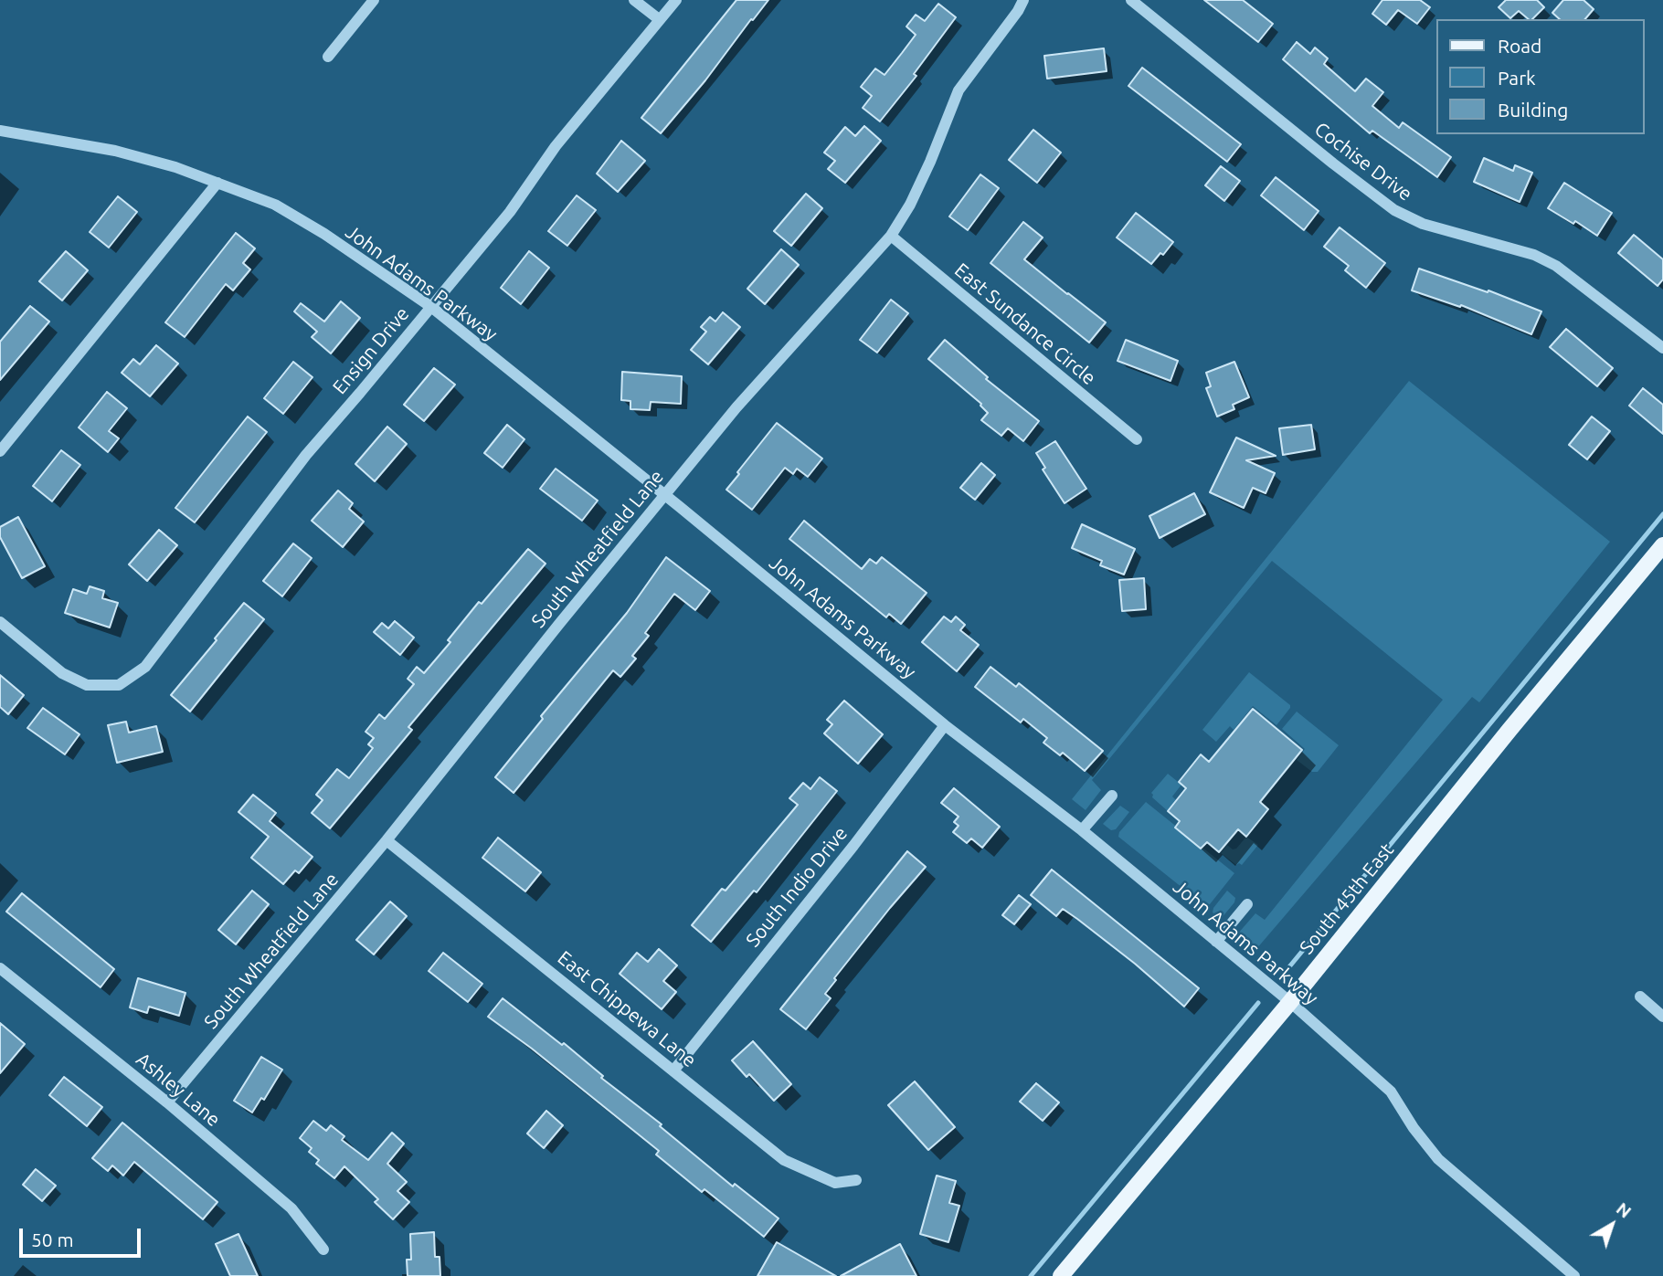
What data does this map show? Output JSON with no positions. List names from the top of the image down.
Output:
{
  "streets": {
    "main road": ["South 45th East"],
    "street": [
      "Cochise Drive",
      "John Adams Parkway",
      "East Sundance Circle",
      "Ensign Drive",
      "South Wheatfield Lane",
      "South Indio Drive",
      "East Chippewa Lane",
      "Ashley Lane"
    ]
  },
  "crossings": [
    ["John Adams Parkway", "Ensign Drive"],
    ["John Adams Parkway", "South Wheatfield Lane"],
    ["John Adams Parkway", "South Indio Drive"],
    ["John Adams Parkway", "South 45th East"],
    ["East Sundance Circle", "South Wheatfield Lane"],
    ["South Wheatfield Lane", "East Chippewa Lane"],
    ["South Wheatfield Lane", "Ashley Lane"],
    ["South Indio Drive", "East Chippewa Lane"]
  ],
  "legend": ["Road", "Park", "Building"],
  "scale_bar": "50 m",
  "north": "top right"
}
